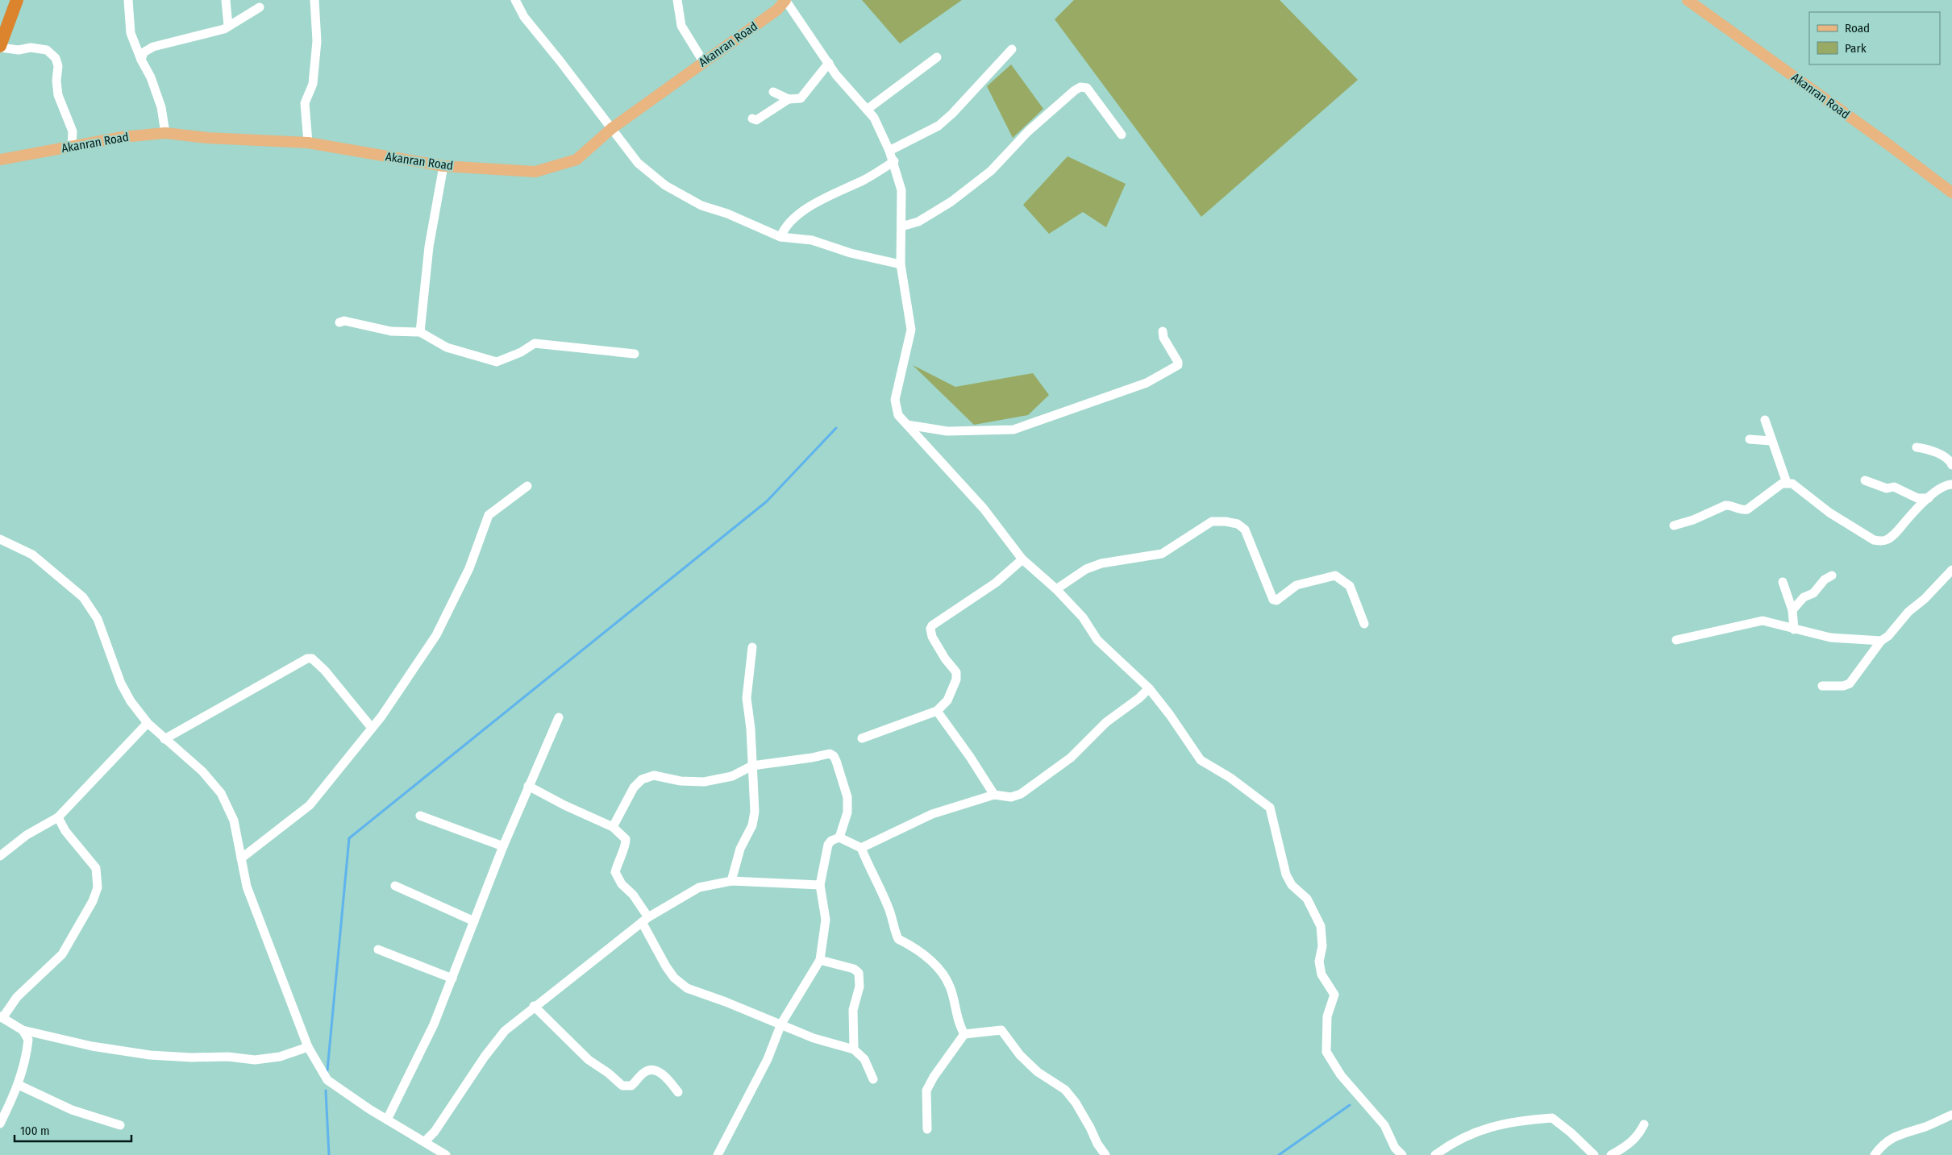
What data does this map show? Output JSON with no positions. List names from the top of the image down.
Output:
{
  "streets": {
    "main road": ["Akanran Road"]
  },
  "legend": ["Road", "Park"],
  "scale_bar": "100 m"
}
